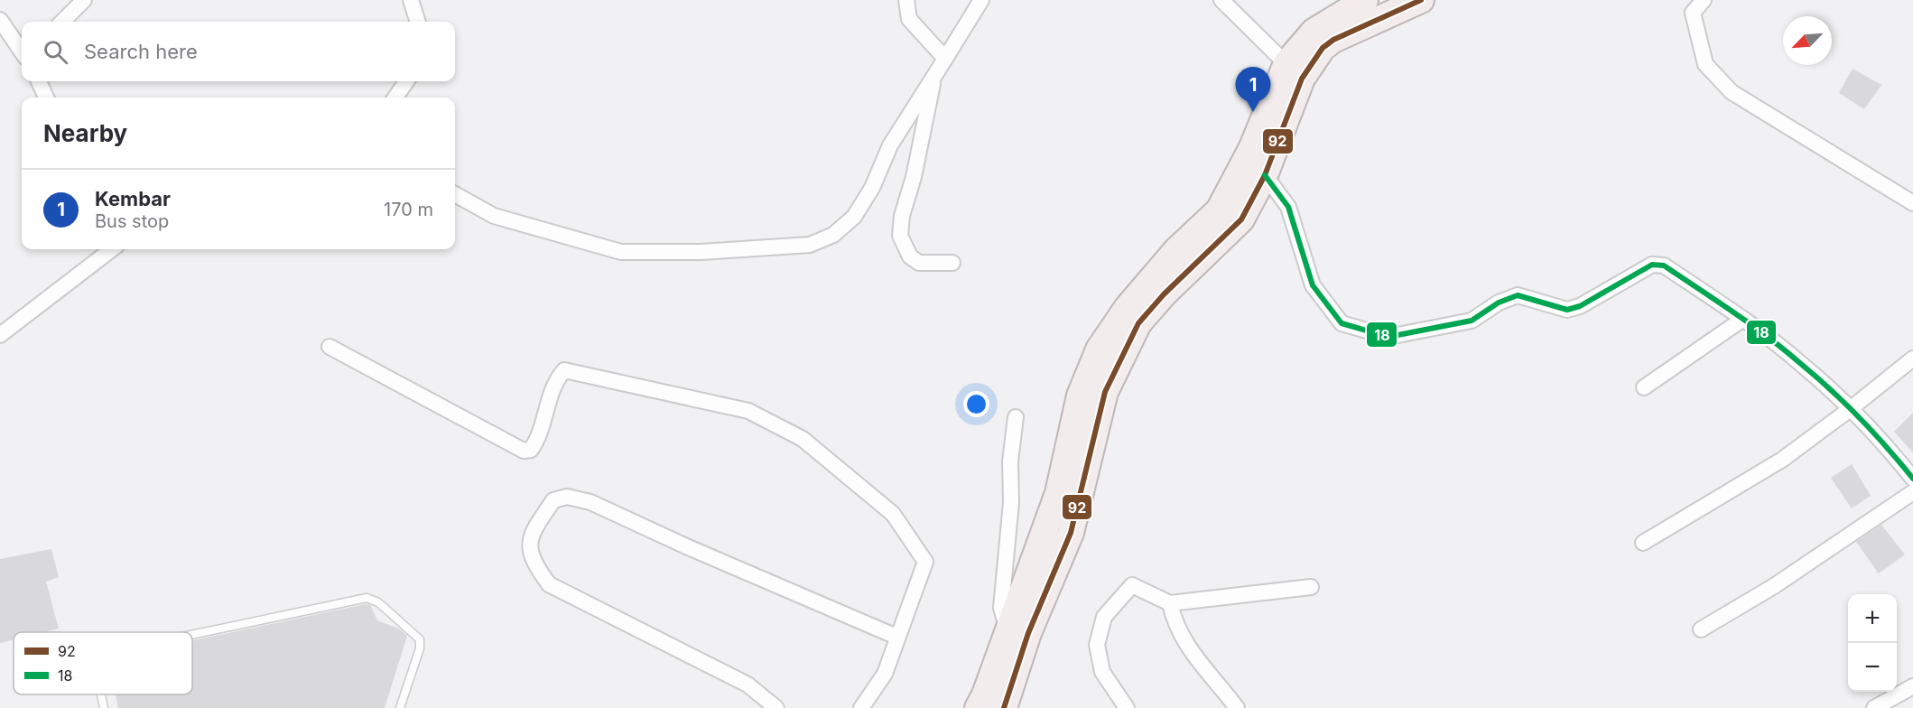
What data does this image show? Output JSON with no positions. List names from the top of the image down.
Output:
{
  "lines": ["transit line 92", "transit line 18"],
  "legend": ["92", "18"],
  "north": "bottom left",
  "page": {
    "search": "Search here",
    "pins": "1",
    "heading": "Nearby",
    "list": [
      {
        "mark": "1",
        "name": "Kembar",
        "note": "Bus stop",
        "value": "170 m"
      }
    ],
    "map_buttons": ["+", "−"]
  }
}
